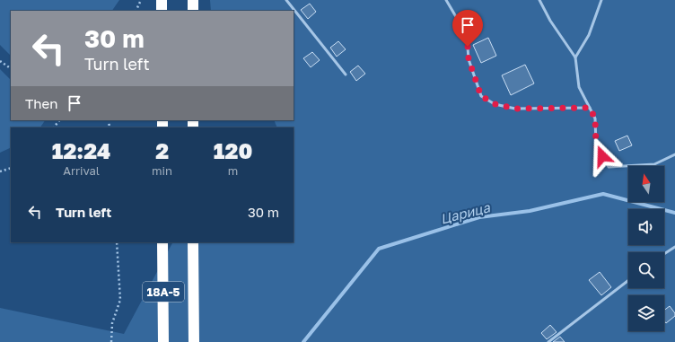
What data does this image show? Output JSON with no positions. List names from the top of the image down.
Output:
{
  "streets": {
    "highway": ["18А-5"]
  },
  "water": ["Царица"],
  "north": "top",
  "page": {
    "turn": ["30 m", "Turn left"],
    "then": "Then",
    "eta": [
      "12:24",
      "Arrival",
      "2",
      "min",
      "120",
      "m"
    ],
    "list": [
      {
        "name": "Turn left",
        "value": "30 m"
      }
    ]
  }
}
